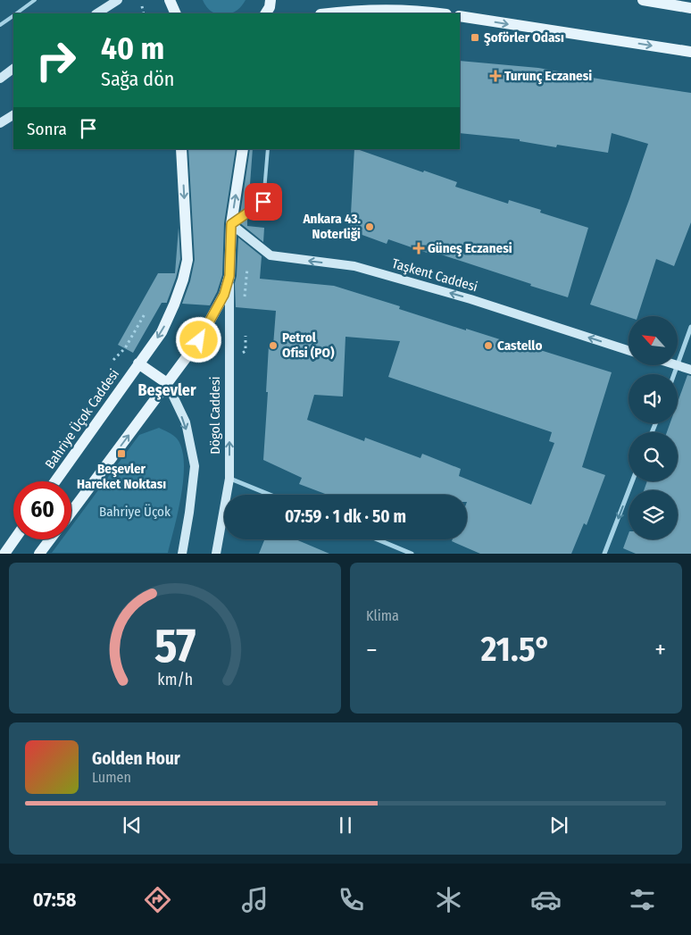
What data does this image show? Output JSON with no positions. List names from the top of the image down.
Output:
{
  "streets": {
    "main road": ["Dögol Caddesi", "Bahriye Üçok Caddesi"],
    "street": ["Taşkent Caddesi"]
  },
  "crossings": [
    ["Taşkent Caddesi", "Dögol Caddesi"],
    ["Dögol Caddesi", "Bahriye Üçok Caddesi"]
  ],
  "one_way": ["Taşkent Caddesi"],
  "districts": ["Beşevler"],
  "parks": ["Bahriye Üçok"],
  "places": {
    "transit": ["Şoförler Odası", "Beşevler Hareket Noktası"],
    "health": ["Turunç Eczanesi", "Güneş Eczanesi"],
    "other": ["Ankara 43. Noterliği", "Petrol Ofisi (PO)", "Castello"]
  },
  "north": "top left",
  "page": {
    "turn": ["40 m", "Sağa dön"],
    "then": "Sonra",
    "limit": "60",
    "trip": "07:59 · 1 dk · 50 m",
    "tile": "Klima",
    "heat": ["−", "21.5°", "+"],
    "song": ["Golden Hour", "Lumen"],
    "tabs": "07:58",
    "gauge": ["57", "km/h"]
  }
}
